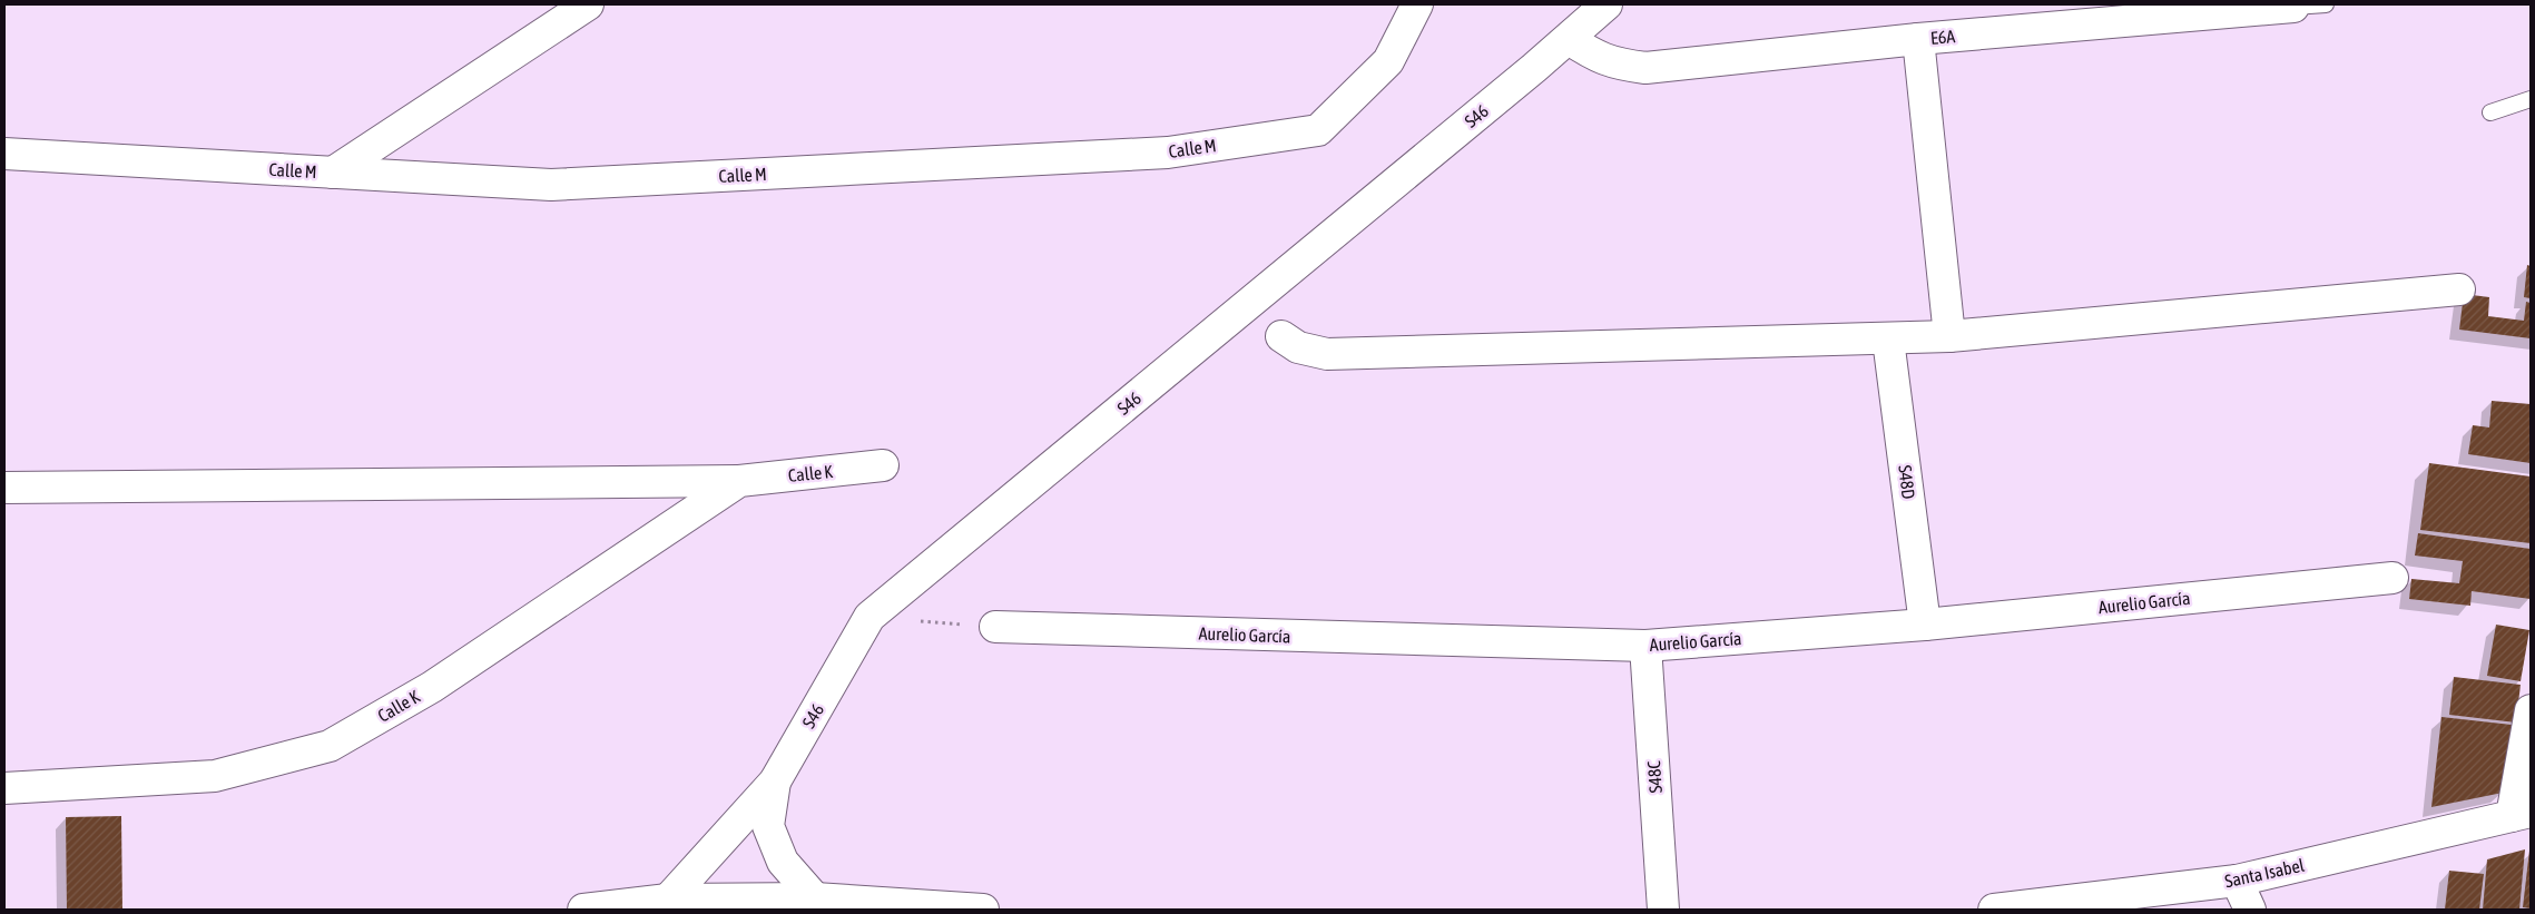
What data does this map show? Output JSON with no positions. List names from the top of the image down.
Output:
{
  "streets": {
    "street": [
      "E6A",
      "S46",
      "Calle M",
      "Calle K",
      "S48D",
      "Aurelio García",
      "S48C",
      "Santa Isabel"
    ]
  },
  "crossings": [
    ["E6A", "S46"],
    ["S48D", "Aurelio García"],
    ["Aurelio García", "S48C"]
  ]
}
